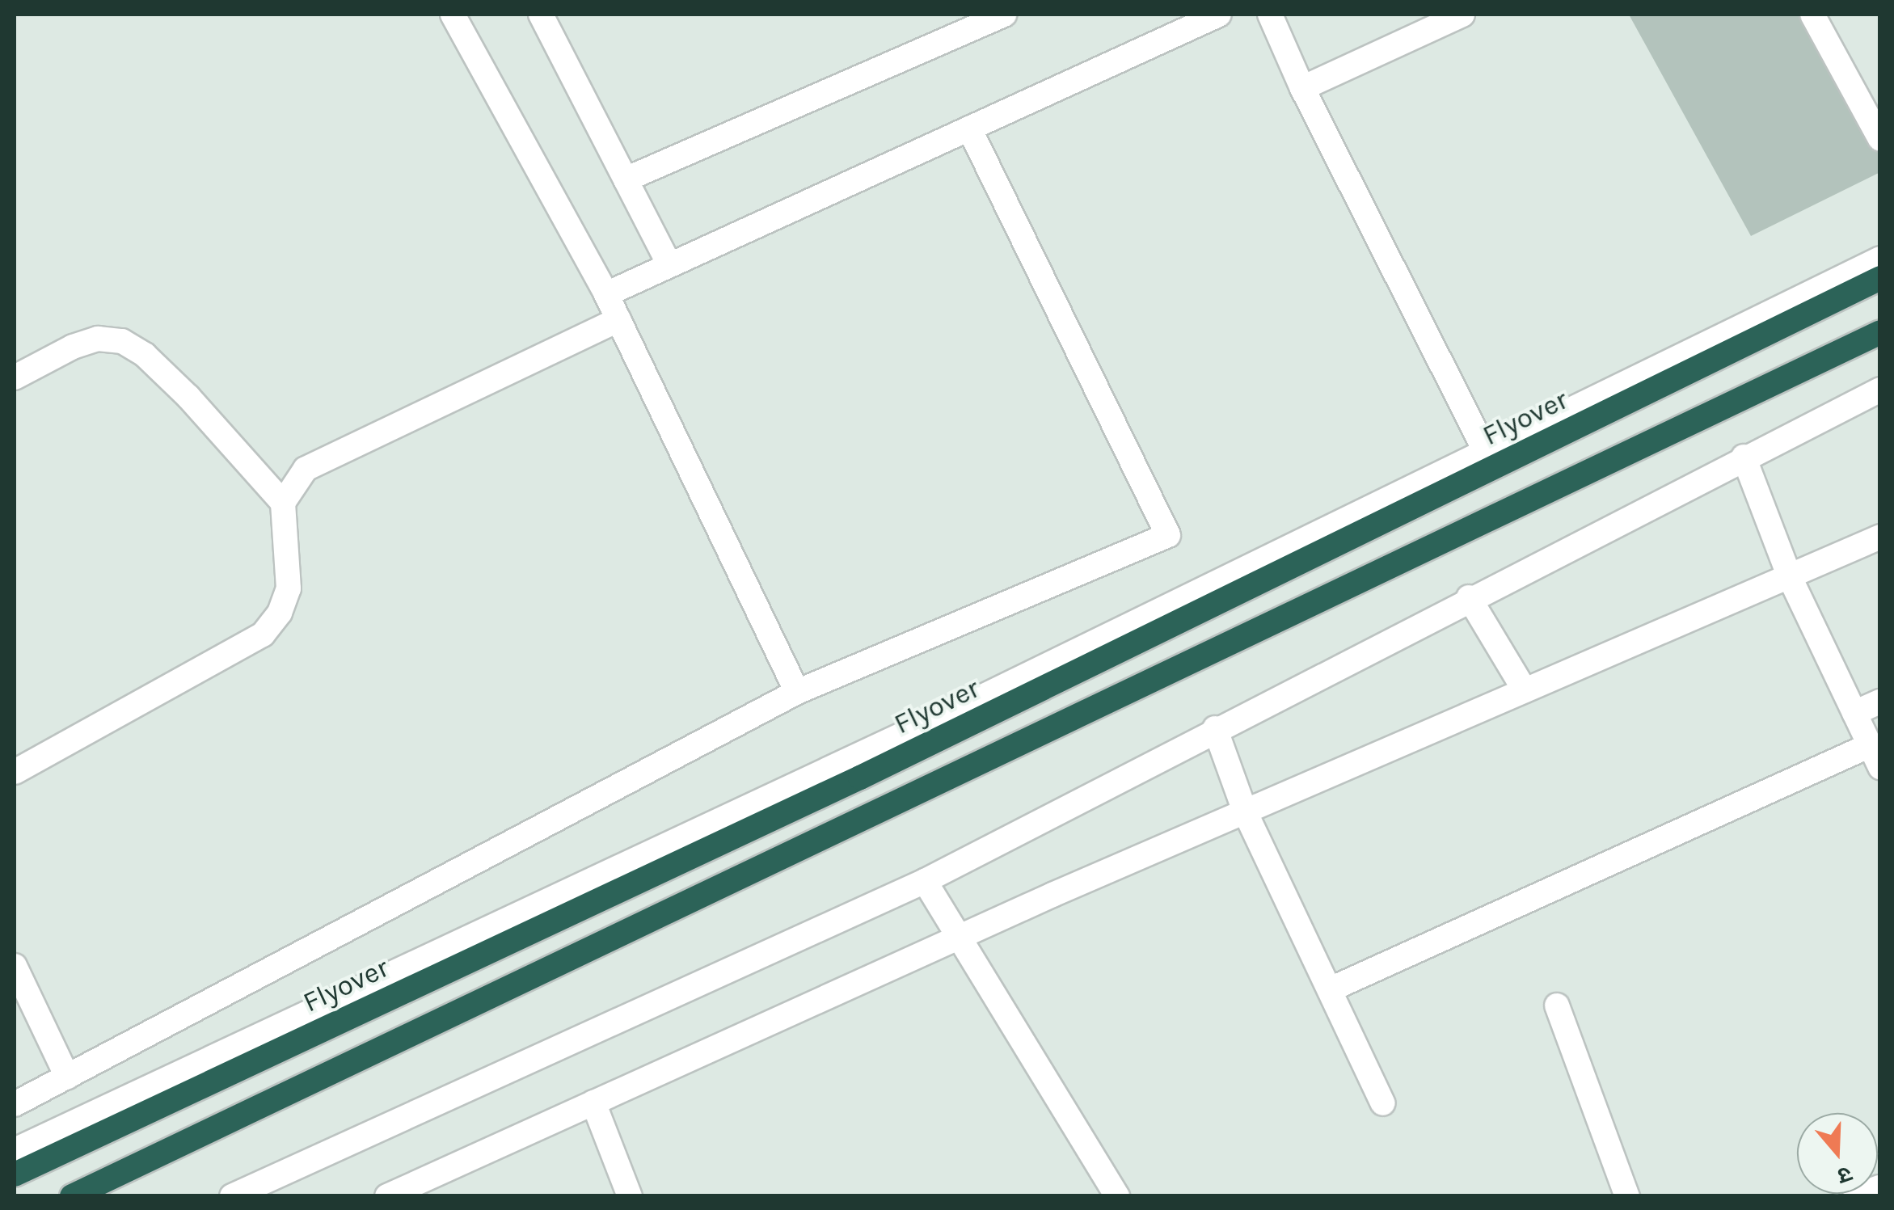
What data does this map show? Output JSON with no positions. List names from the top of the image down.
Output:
{
  "streets": {
    "highway": ["Flyover"]
  },
  "north": "bottom"
}
